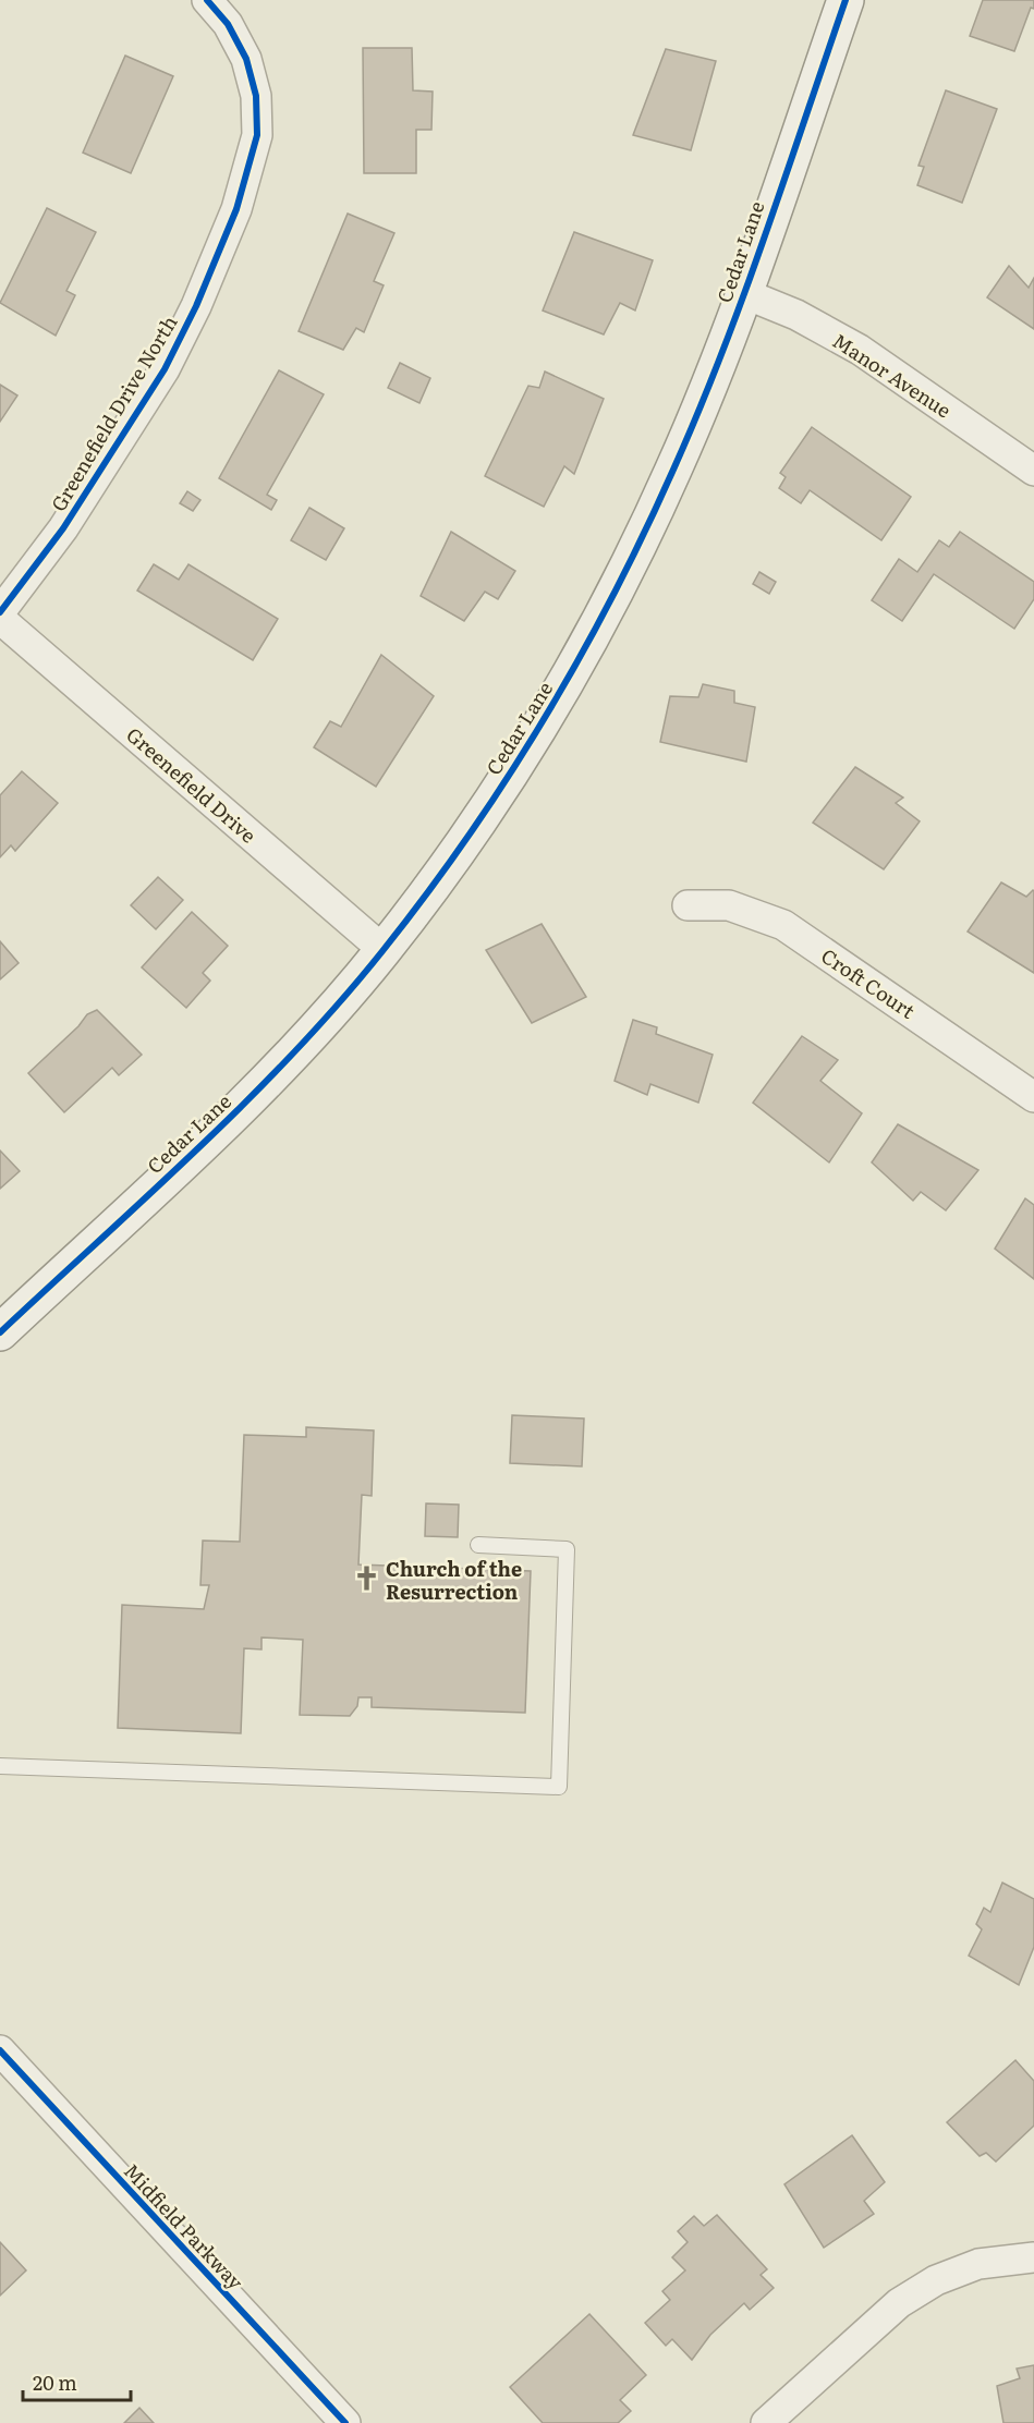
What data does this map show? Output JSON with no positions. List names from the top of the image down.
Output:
{
  "streets": {
    "main road": ["Cedar Lane"],
    "street": [
      "Manor Avenue",
      "Greenefield Drive North",
      "Greenefield Drive",
      "Croft Court",
      "Midfield Parkway"
    ]
  },
  "crossings": [
    ["Cedar Lane", "Manor Avenue"],
    ["Cedar Lane", "Greenefield Drive"]
  ],
  "places": {
    "church": ["Church of the Resurrection"]
  },
  "scale_bar": "20 m"
}
